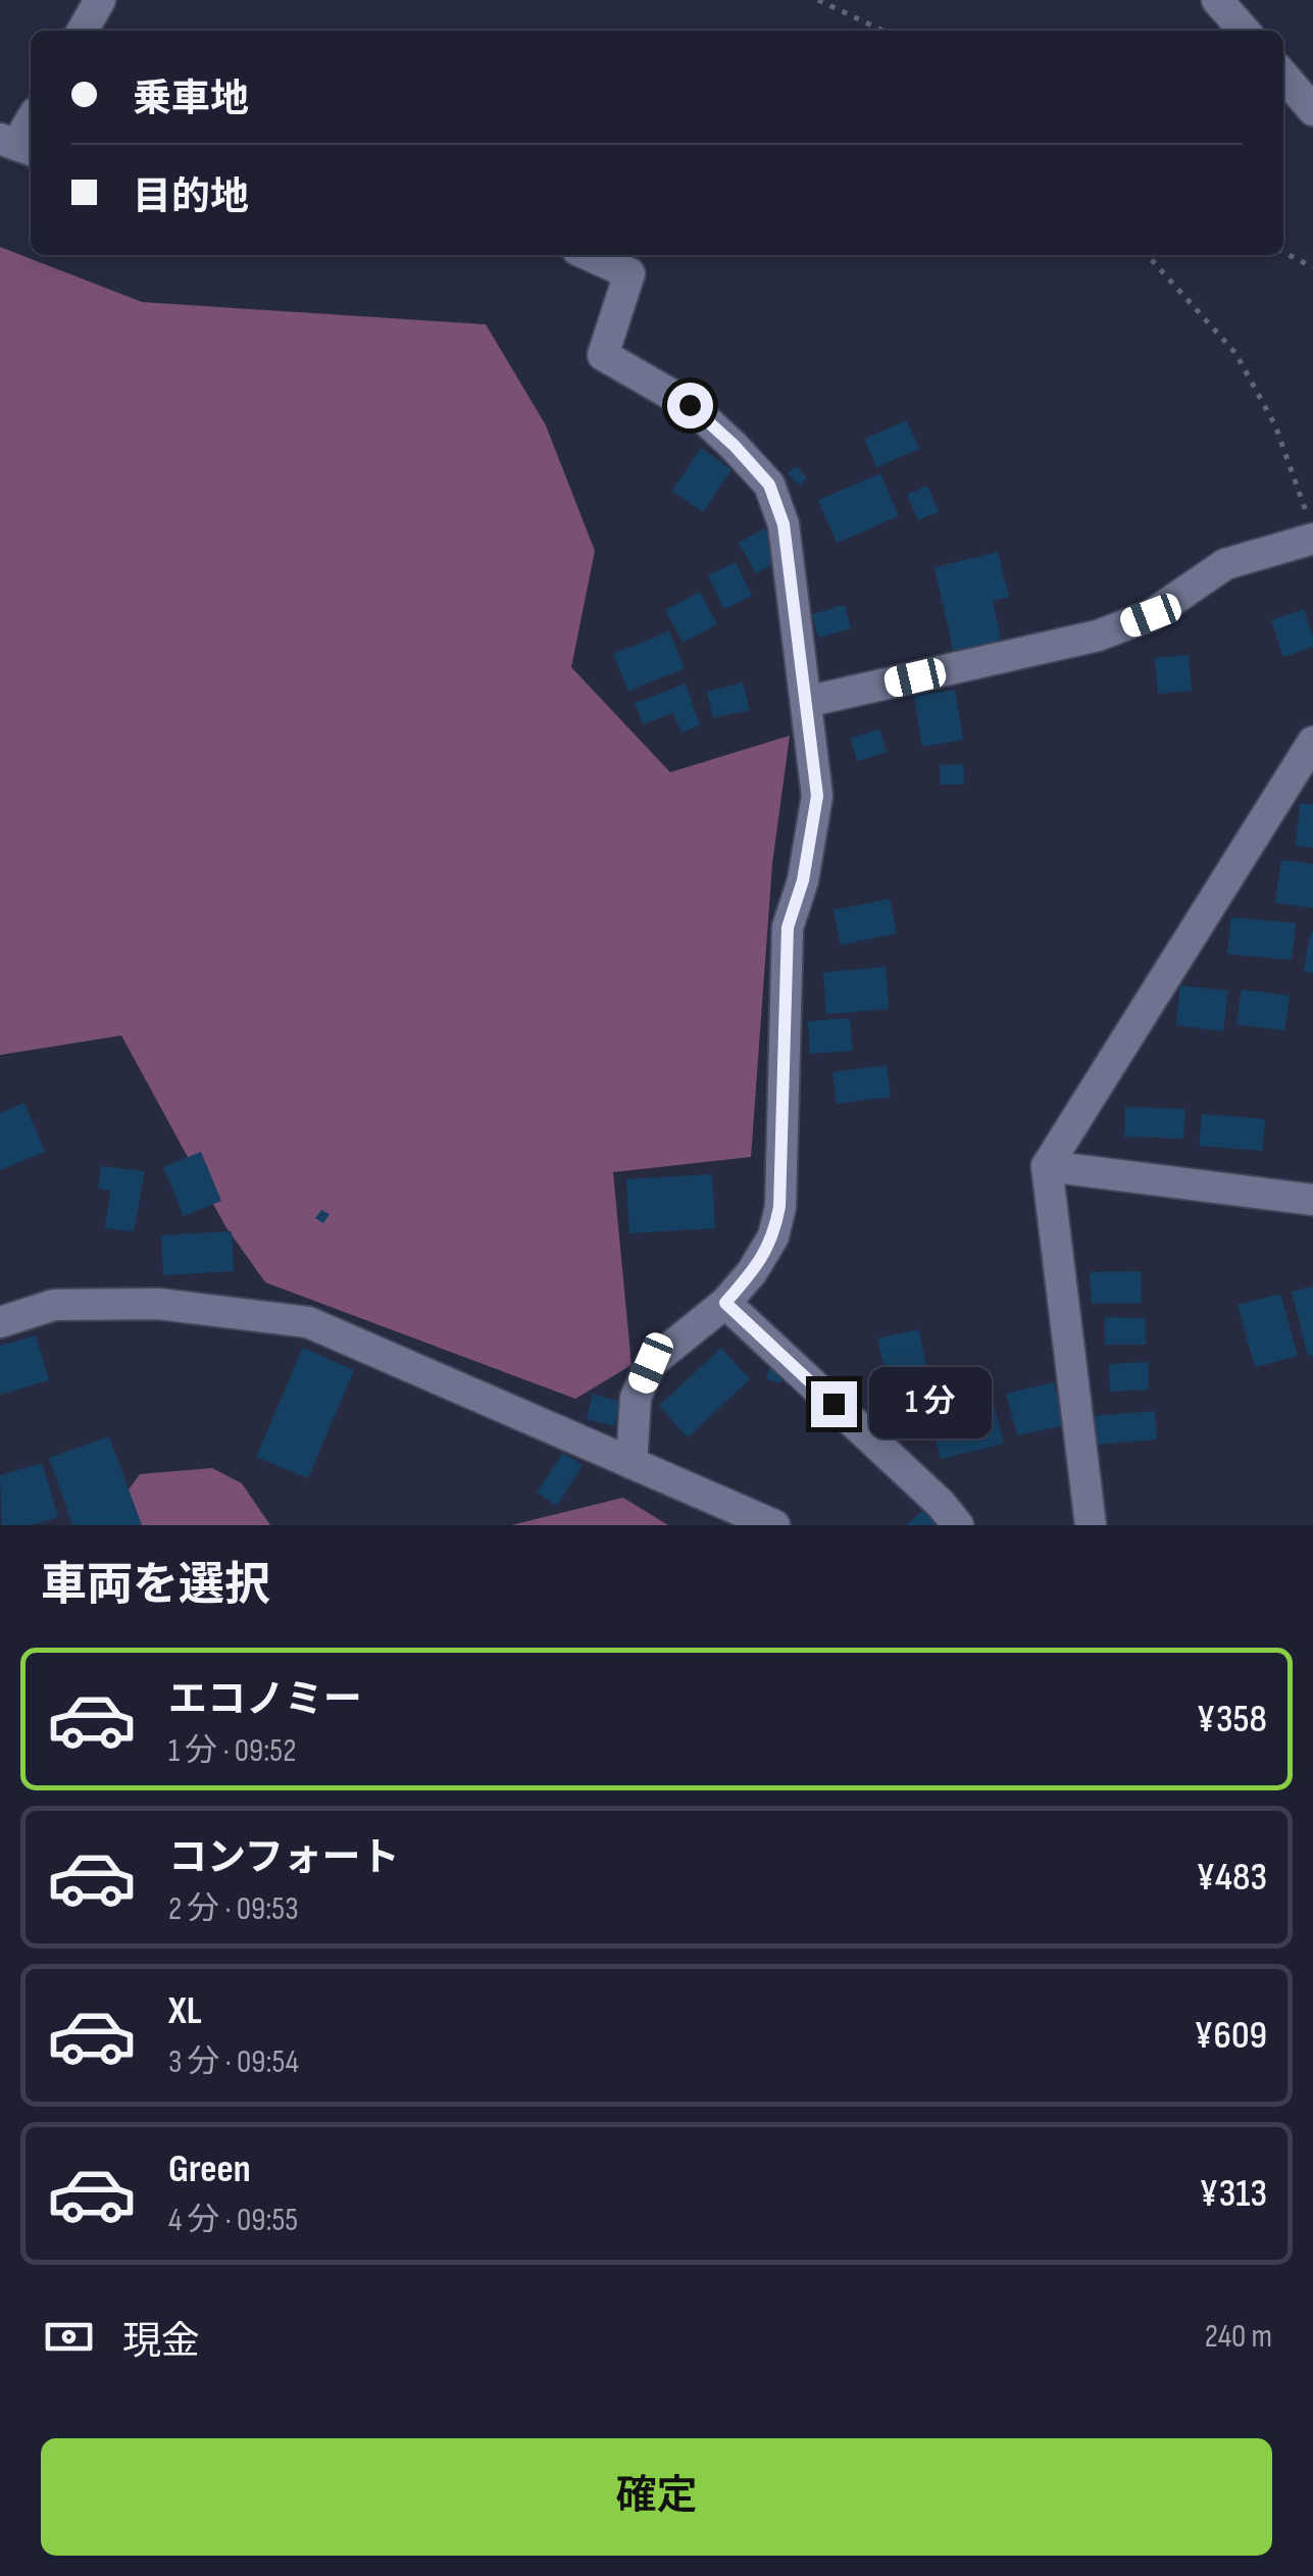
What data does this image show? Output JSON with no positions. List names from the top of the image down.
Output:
{
  "page": {
    "banner": ["乗車地", "目的地"],
    "bubble": "1 分",
    "heading": "車両を選択",
    "list": [
      {
        "name": "エコノミー",
        "note": "1 分 · 09:52",
        "value": "¥358"
      },
      {
        "name": "コンフォート",
        "note": "2 分 · 09:53",
        "value": "¥483"
      },
      {
        "name": "XL",
        "note": "3 分 · 09:54",
        "value": "¥609"
      },
      {
        "name": "Green",
        "note": "4 分 · 09:55",
        "value": "¥313"
      }
    ],
    "pay": ["現金", "240 m"],
    "buttons": "確定"
  }
}
